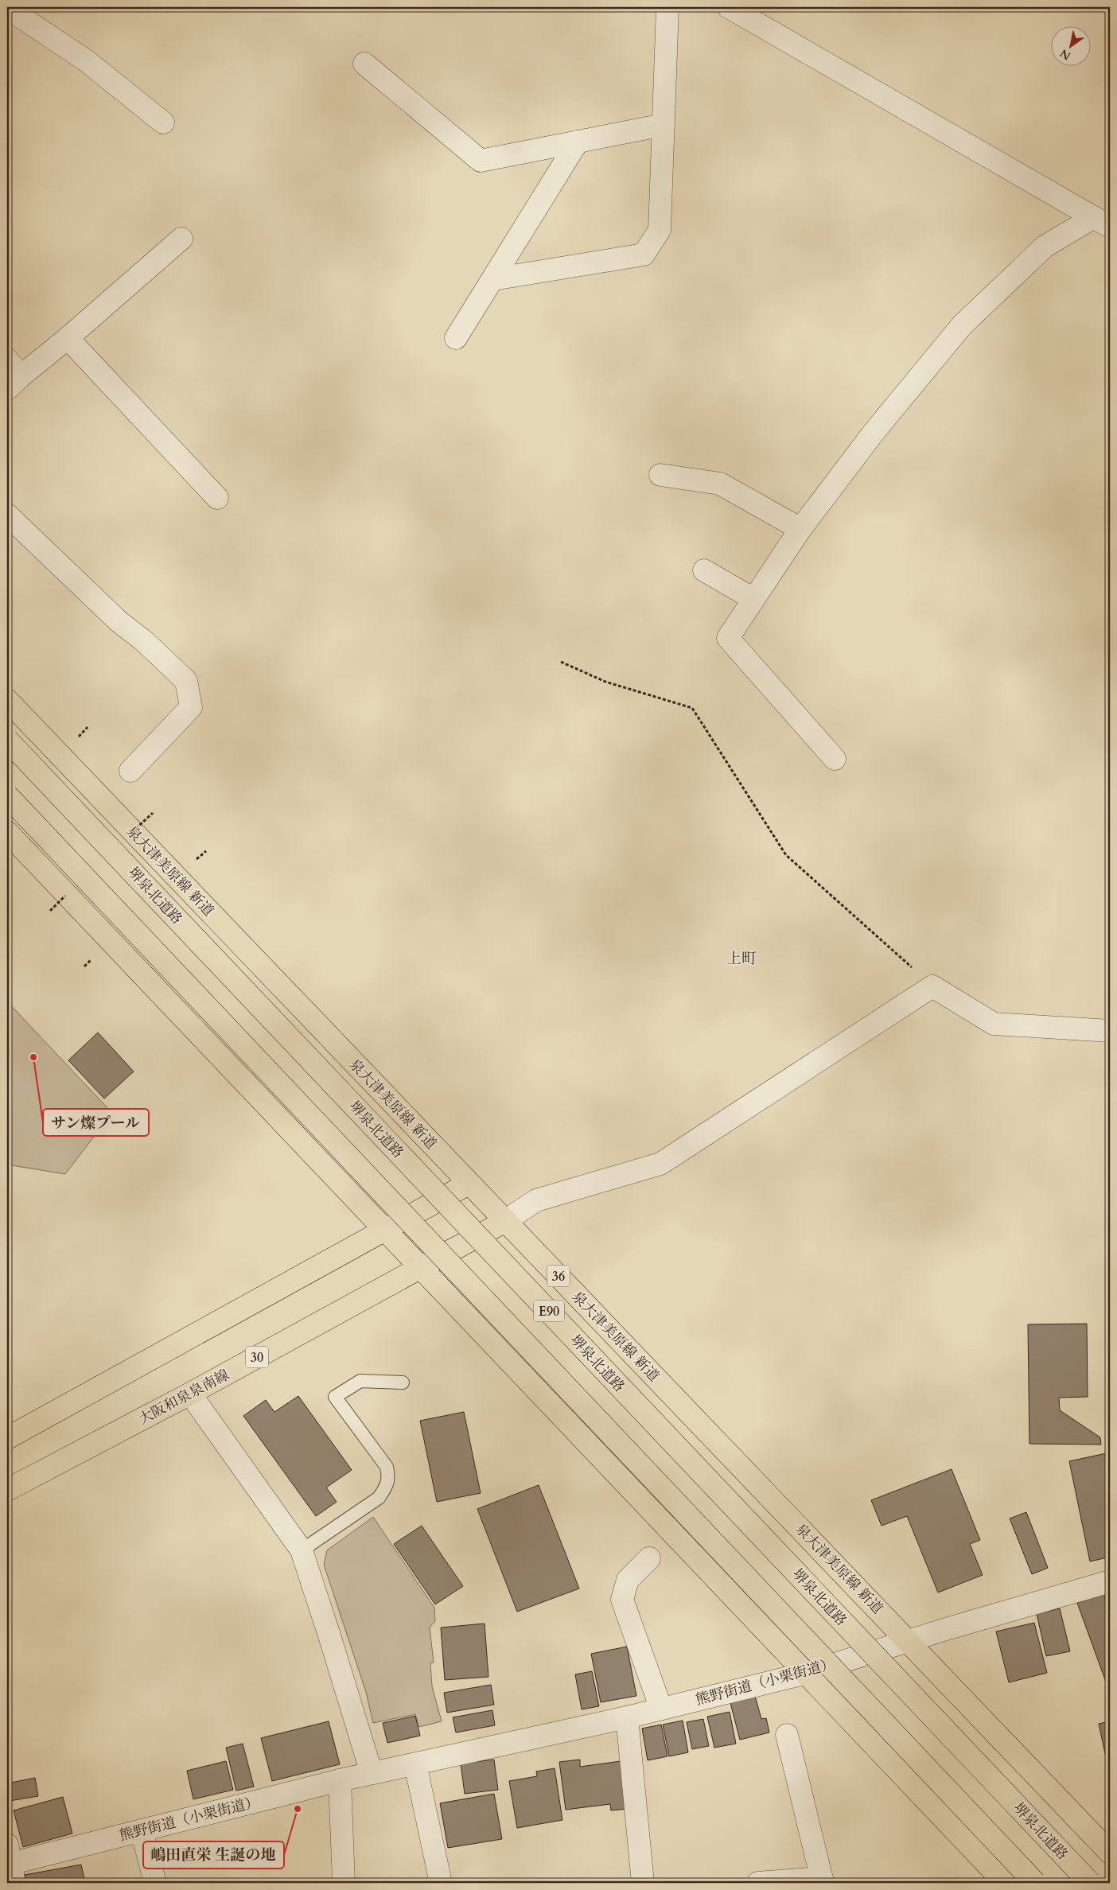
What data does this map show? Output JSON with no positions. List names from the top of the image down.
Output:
{
  "streets": {
    "main road": [
      "泉大津美原線 新道",
      "堺泉北道路",
      "36",
      "E90",
      "30",
      "大阪和泉泉南線"
    ],
    "street": ["熊野街道（小栗街道）"]
  },
  "crossings": [
    ["泉大津美原線 新道", "大阪和泉泉南線"],
    ["泉大津美原線 新道", "熊野街道（小栗街道）"]
  ],
  "districts": ["上町"],
  "places": ["サン燦プール", "嶋田直栄 生誕の地"],
  "north": "bottom left"
}
